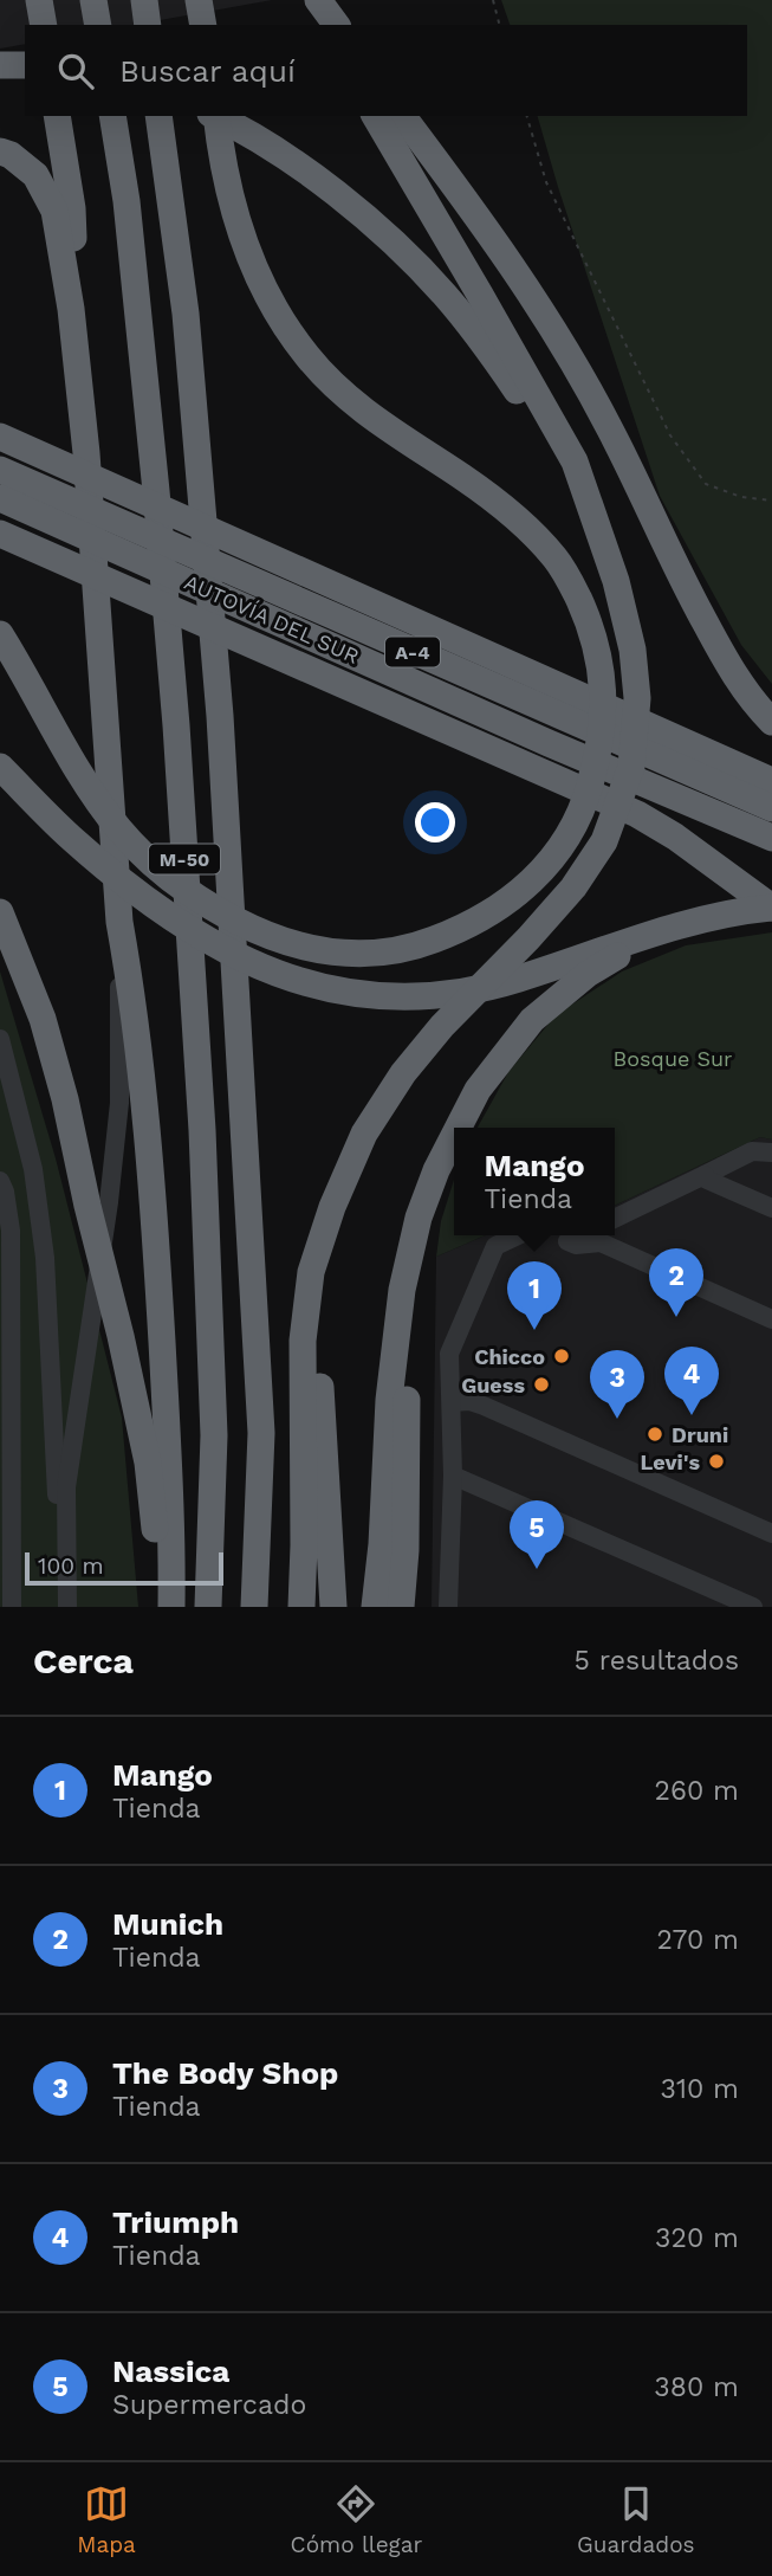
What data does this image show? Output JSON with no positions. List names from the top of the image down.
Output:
{
  "streets": {
    "highway": ["AUTOVÍA DEL SUR", "A-4", "M-50"]
  },
  "parks": ["Bosque Sur"],
  "places": [
    "Chicco",
    "Guess",
    "Druni",
    "Levi's"
  ],
  "scale_bar": "100 m",
  "page": {
    "search": "Buscar aquí",
    "popup": ["Mango", "Tienda"],
    "pins": [
      "2",
      "1",
      "4",
      "3",
      "5"
    ],
    "scale": "100 m",
    "heading": ["Cerca", "5 resultados"],
    "list": [
      {
        "mark": "1",
        "name": "Mango",
        "note": "Tienda",
        "value": "260 m"
      },
      {
        "mark": "2",
        "name": "Munich",
        "note": "Tienda",
        "value": "270 m"
      },
      {
        "mark": "3",
        "name": "The Body Shop",
        "note": "Tienda",
        "value": "310 m"
      },
      {
        "mark": "4",
        "name": "Triumph",
        "note": "Tienda",
        "value": "320 m"
      },
      {
        "mark": "5",
        "name": "Nassica",
        "note": "Supermercado",
        "value": "380 m"
      }
    ],
    "nav": ["Mapa", "Cómo llegar", "Guardados"]
  }
}
